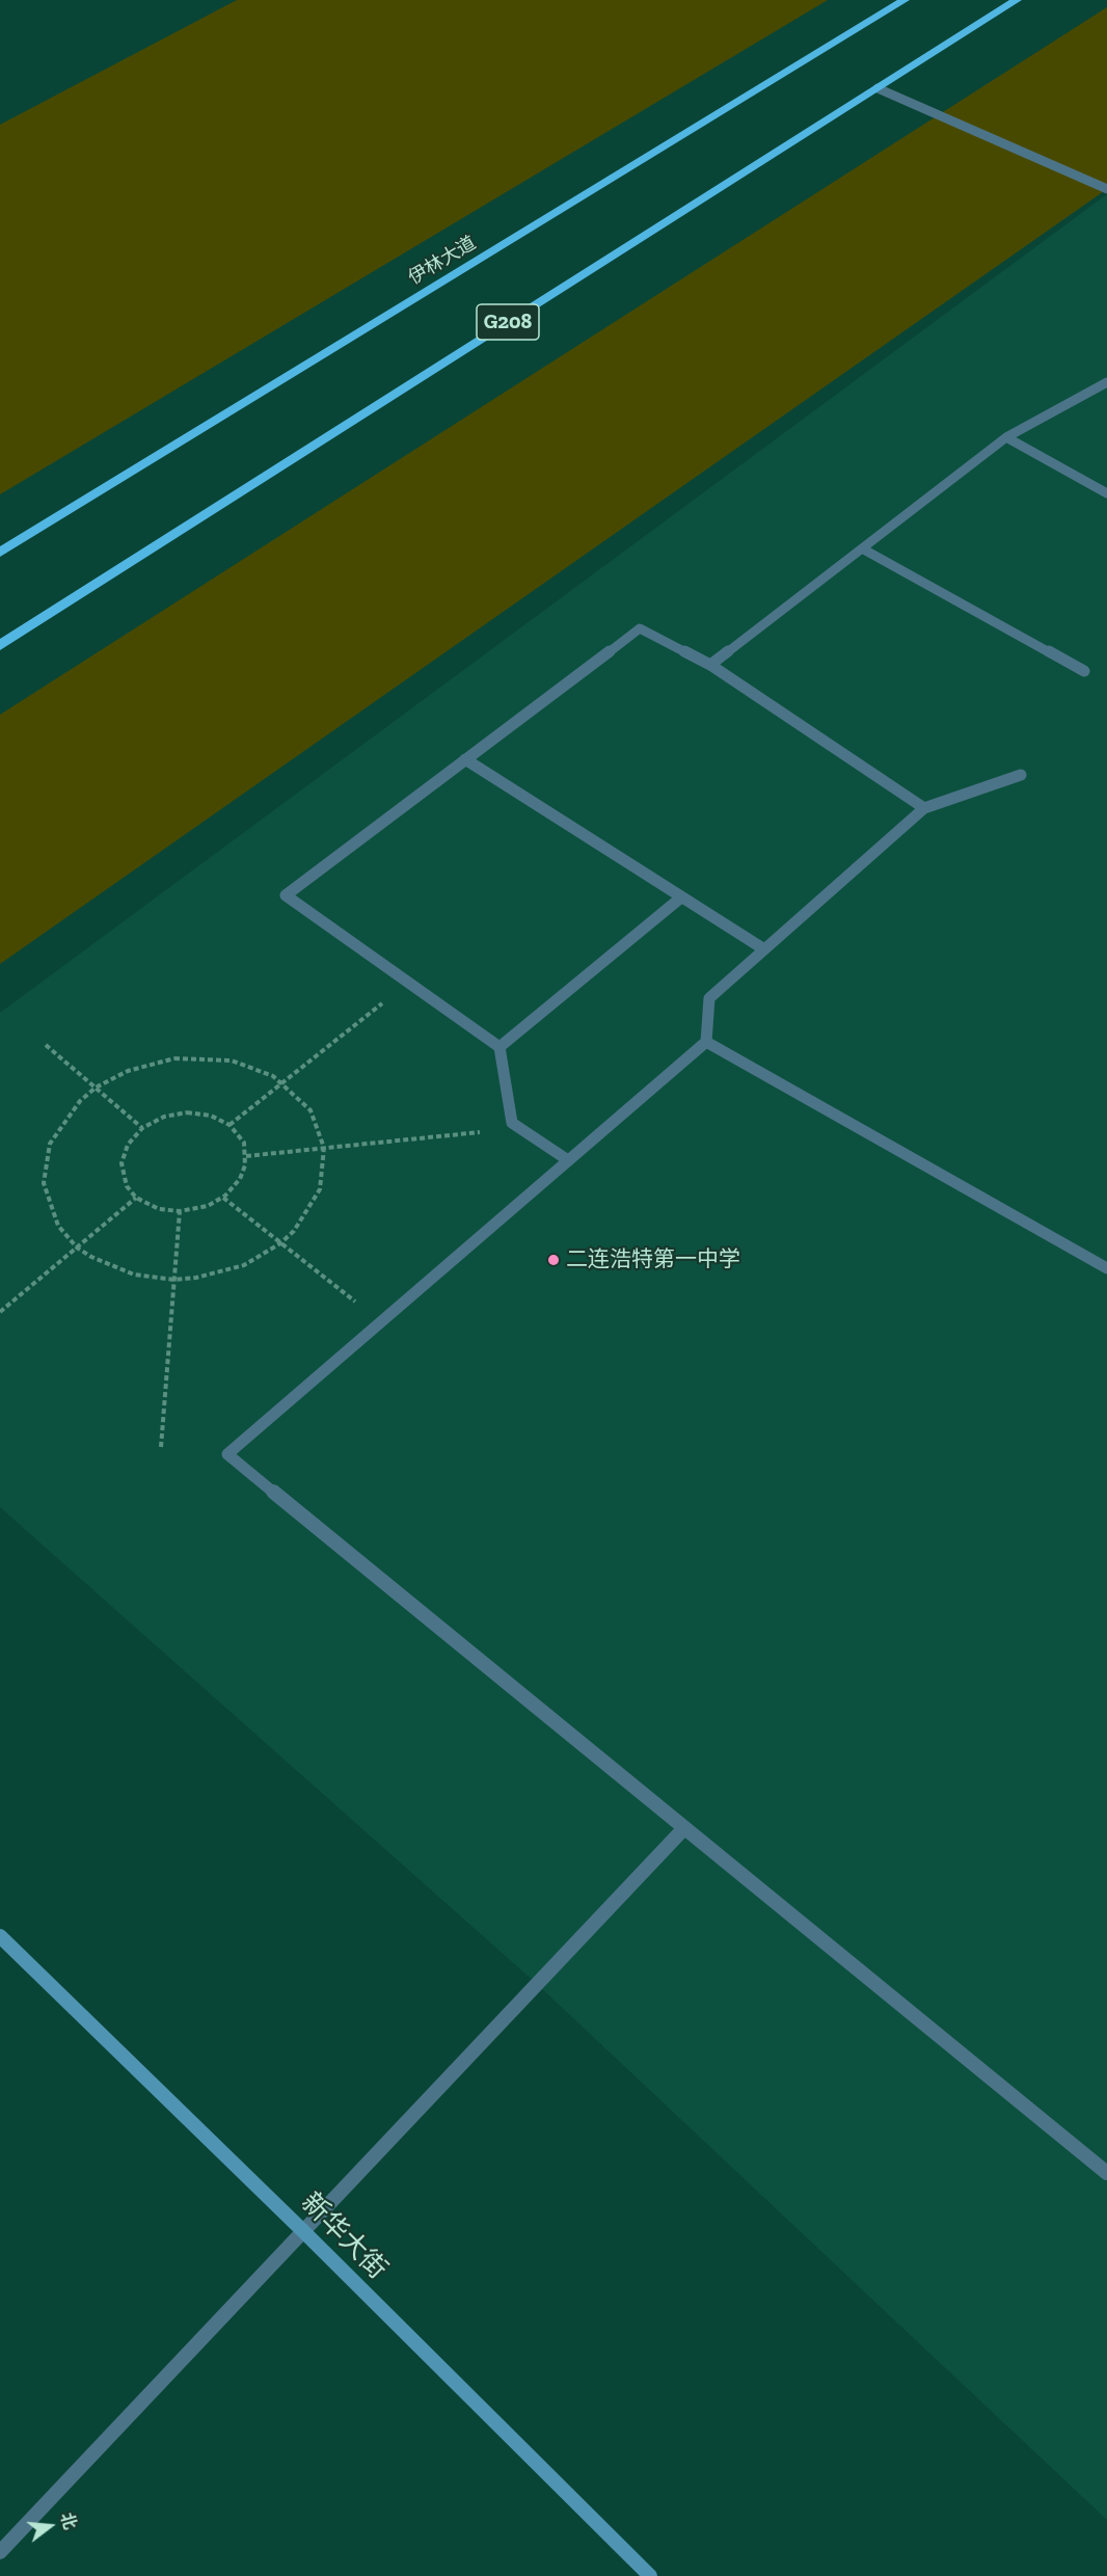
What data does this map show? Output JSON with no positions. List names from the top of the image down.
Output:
{
  "streets": {
    "highway": ["伊林大道", "G208"],
    "main road": ["新华大街"]
  },
  "places": ["二连浩特第一中学"],
  "north": "right"
}
